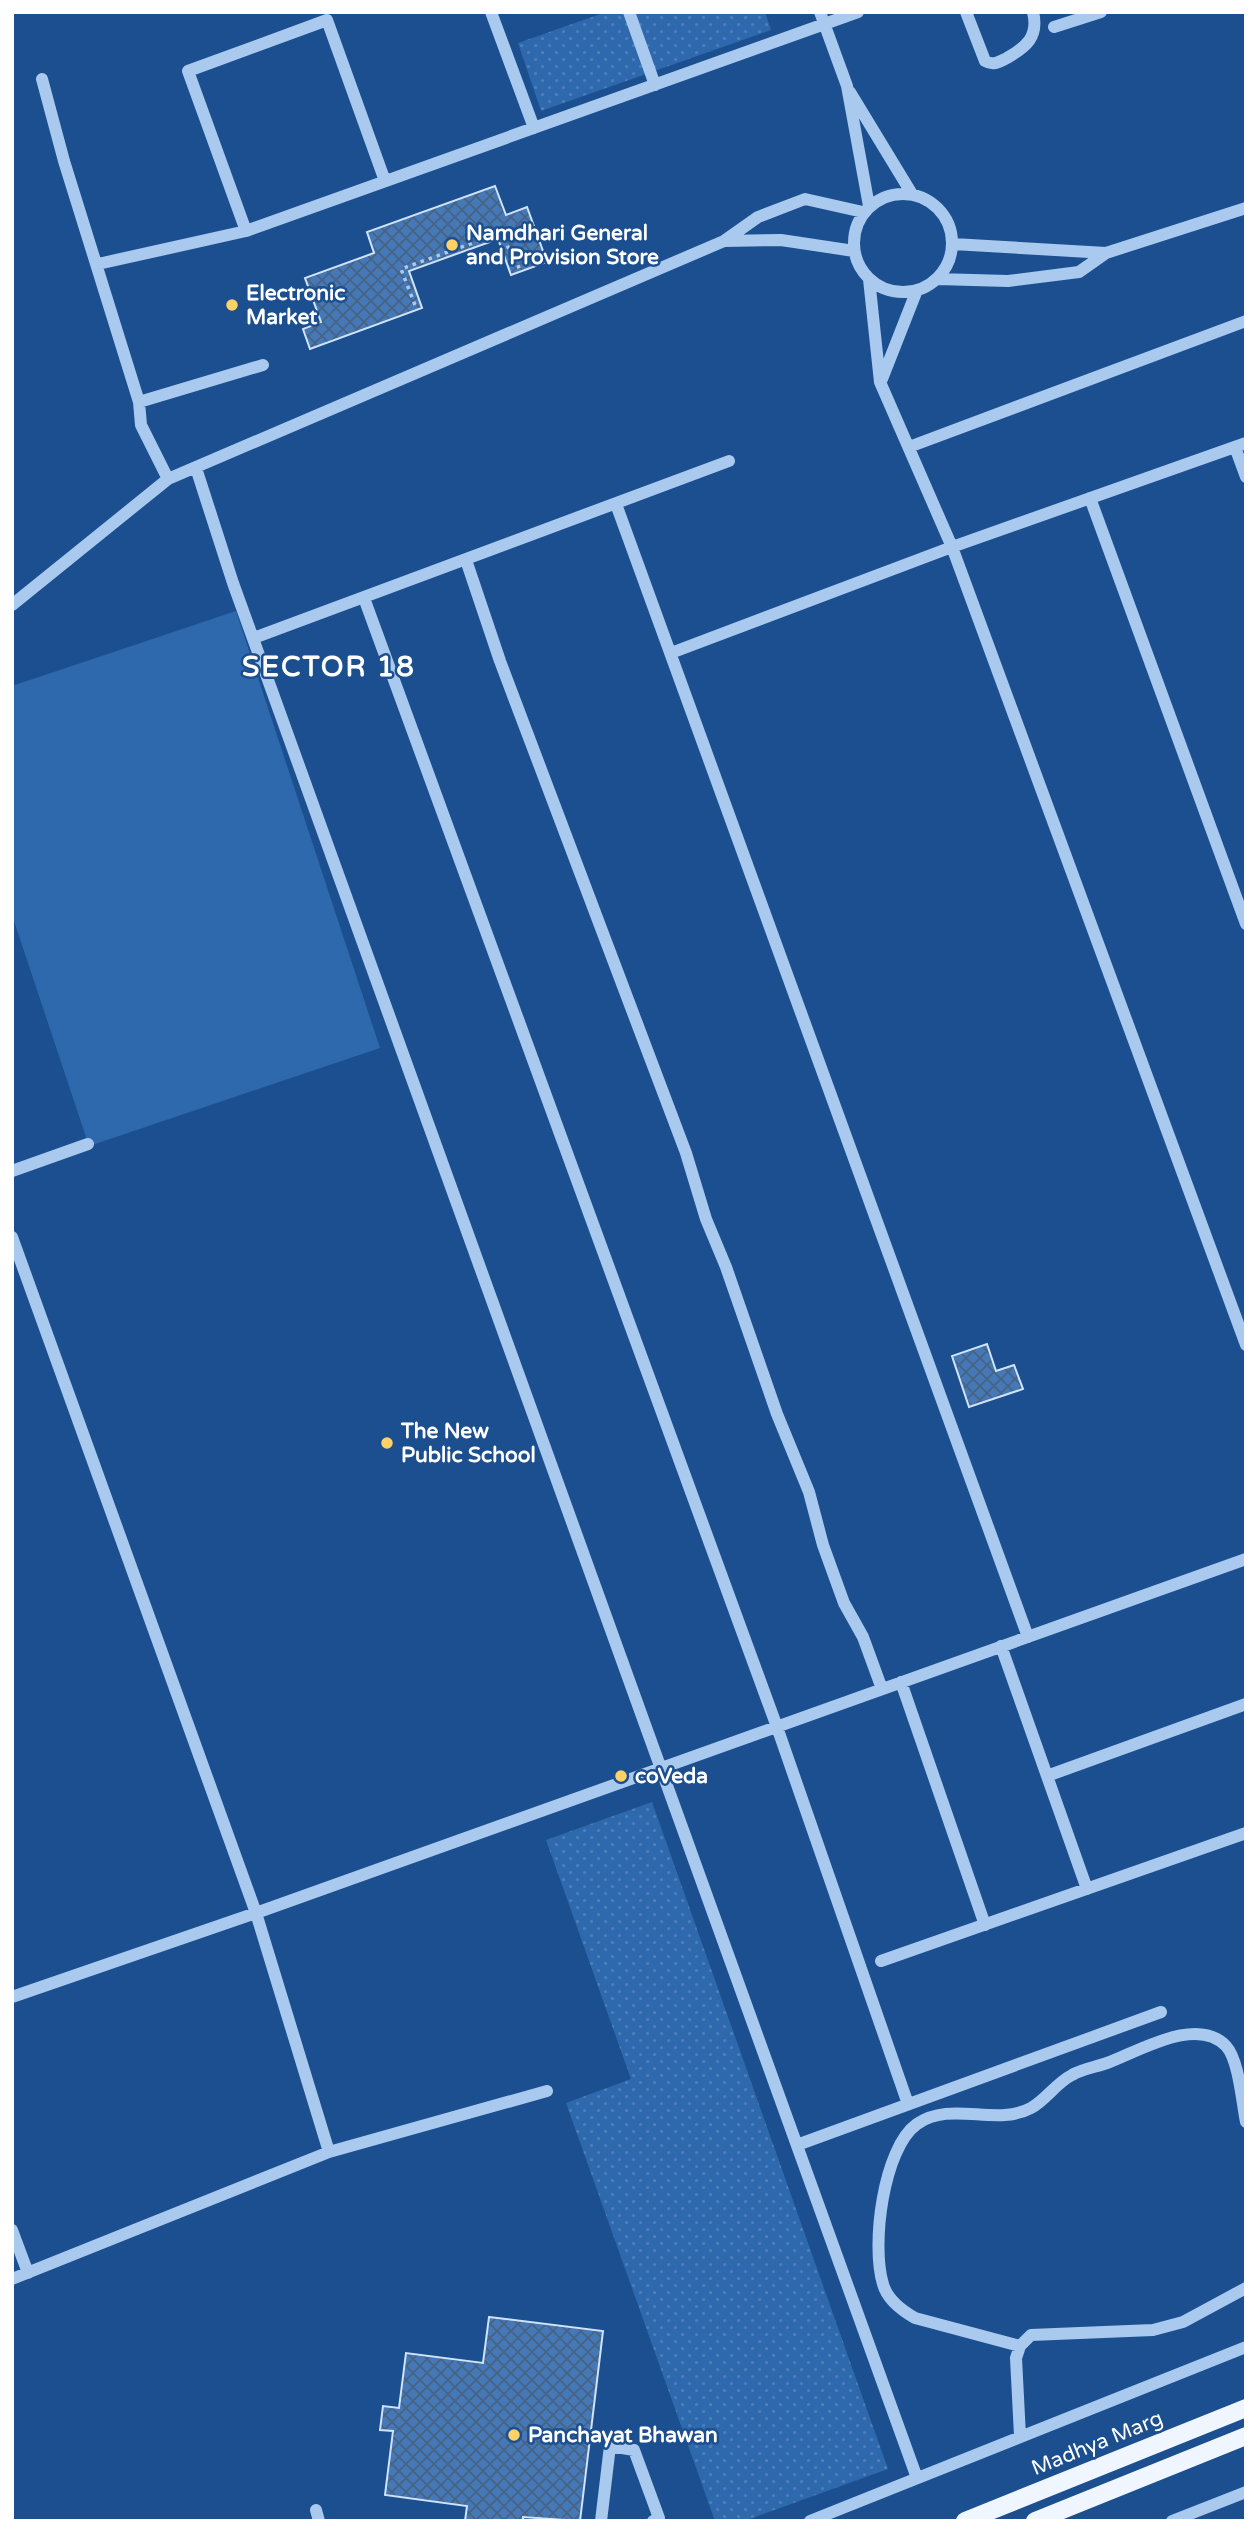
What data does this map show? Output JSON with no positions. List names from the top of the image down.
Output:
{
  "streets": {
    "main road": ["Madhya Marg"]
  },
  "districts": ["SECTOR 18"],
  "places": [
    "Namdhari General and Provision Store",
    "Electronic Market",
    "The New Public School",
    "coVeda",
    "Panchayat Bhawan"
  ]
}
